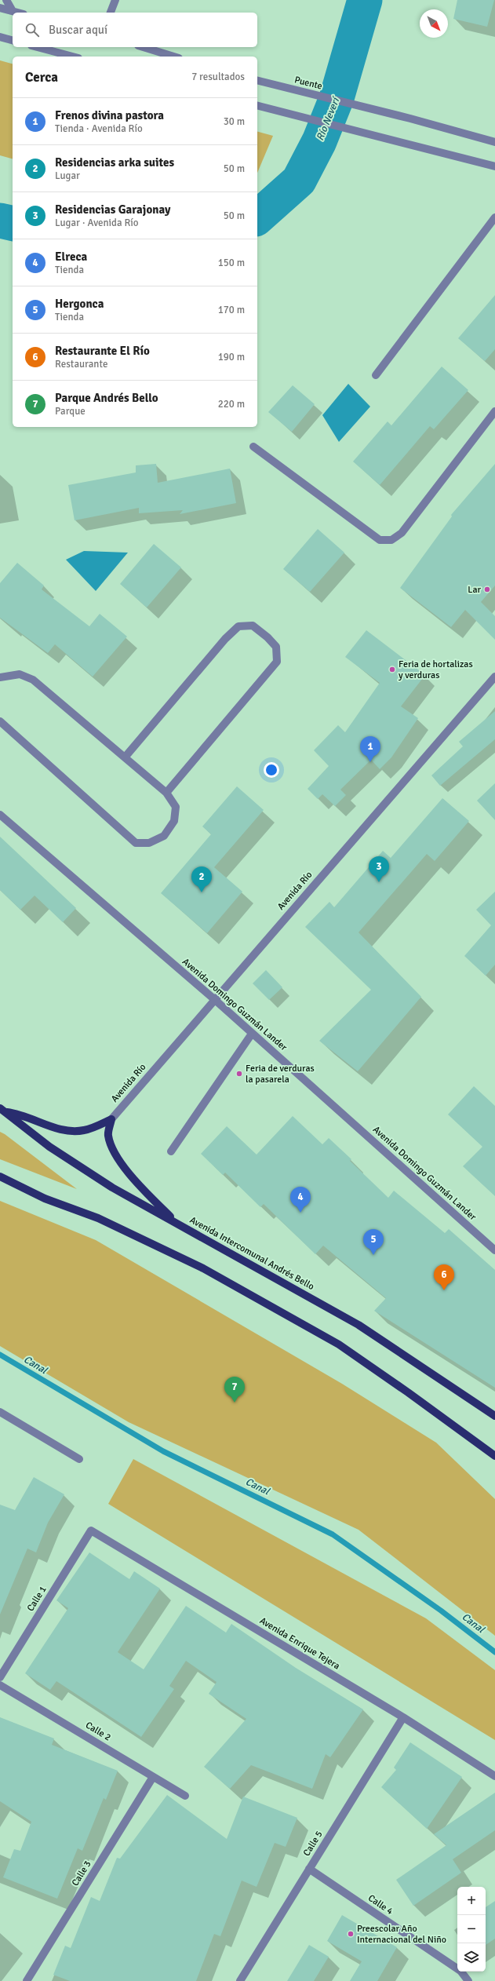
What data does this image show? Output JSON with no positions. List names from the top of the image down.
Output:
{
  "streets": {
    "main road": ["Avenida Intercomunal Andrés Bello"],
    "street": [
      "Puente",
      "Avenida Río",
      "Avenida Domingo Guzmán Lander",
      "Calle 1",
      "Avenida Enrique Tejera",
      "Calle 2",
      "Calle 5",
      "Calle 3",
      "Calle 4"
    ]
  },
  "crossings": [
    ["Avenida Río", "Avenida Domingo Guzmán Lander"],
    ["Calle 1", "Avenida Enrique Tejera"],
    ["Avenida Enrique Tejera", "Calle 5"],
    ["Calle 2", "Calle 3"],
    ["Calle 5", "Calle 4"]
  ],
  "water": ["Río Neverí", "Canal"],
  "places": [
    "Lar",
    "Feria de hortalizas y verduras",
    "Feria de verduras la pasarela",
    "Preescolar Año Internacional del Niño"
  ],
  "north": "bottom right",
  "page": {
    "search": "Buscar aquí",
    "heading": ["Cerca", "7 resultados"],
    "list": [
      {
        "mark": "1",
        "name": "Frenos divina pastora",
        "note": "Tienda · Avenida Río",
        "value": "30 m"
      },
      {
        "mark": "2",
        "name": "Residencias arka suites",
        "note": "Lugar",
        "value": "50 m"
      },
      {
        "mark": "3",
        "name": "Residencias Garajonay",
        "note": "Lugar · Avenida Río",
        "value": "50 m"
      },
      {
        "mark": "4",
        "name": "Elreca",
        "note": "Tienda",
        "value": "150 m"
      },
      {
        "mark": "5",
        "name": "Hergonca",
        "note": "Tienda",
        "value": "170 m"
      },
      {
        "mark": "6",
        "name": "Restaurante El Río",
        "note": "Restaurante",
        "value": "190 m"
      },
      {
        "mark": "7",
        "name": "Parque Andrés Bello",
        "note": "Parque",
        "value": "220 m"
      }
    ],
    "pins": [
      "1",
      "3",
      "2",
      "4",
      "5",
      "6",
      "7"
    ],
    "map_buttons": ["+", "−"]
  }
}
